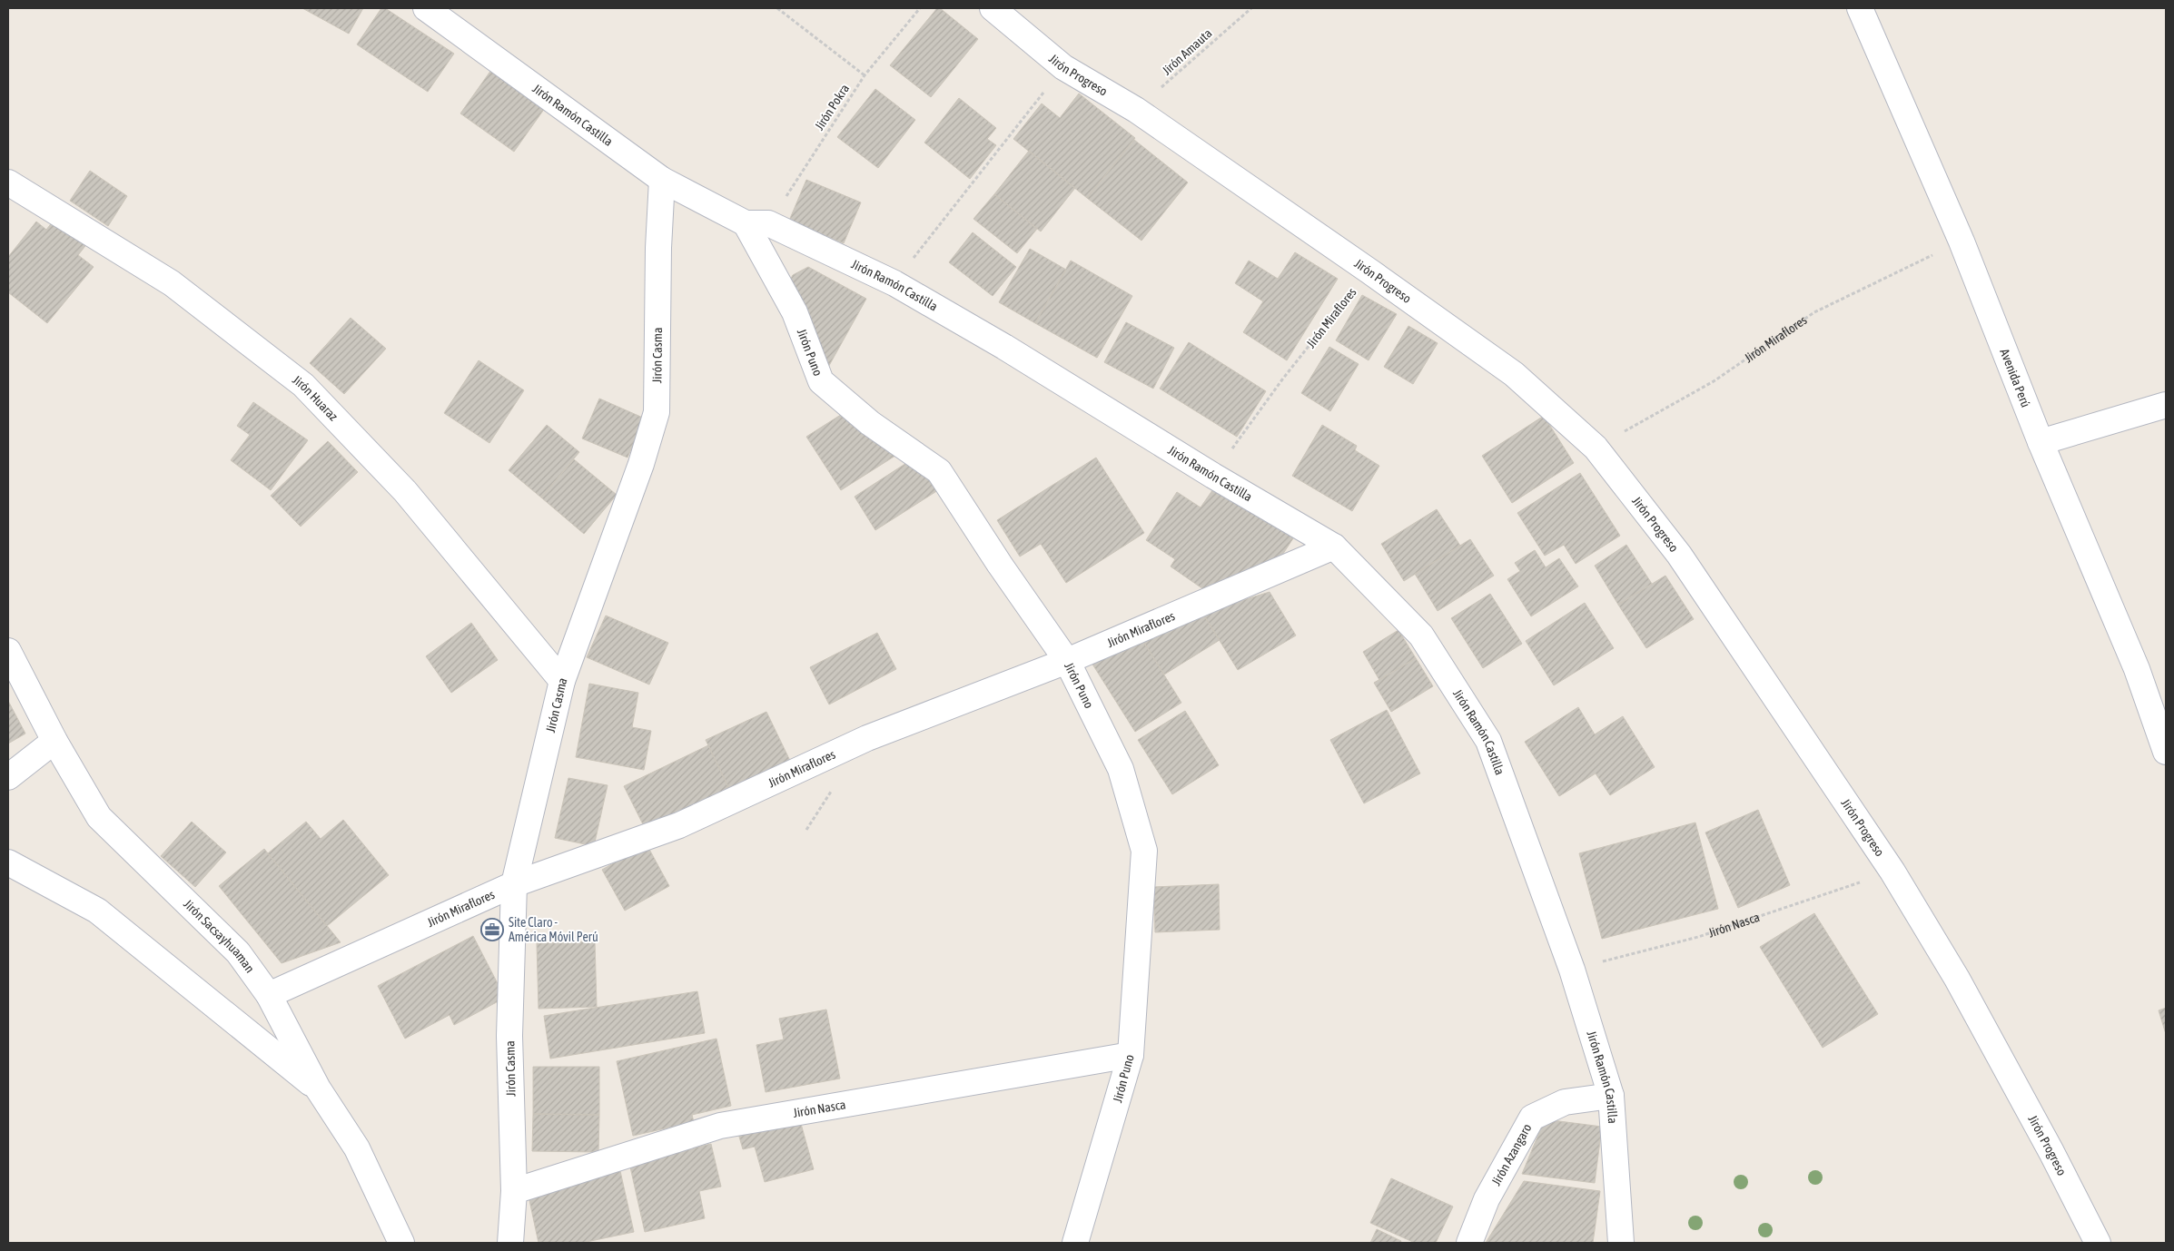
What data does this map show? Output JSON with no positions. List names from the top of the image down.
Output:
{
  "streets": {
    "street": [
      "Jirón Progreso",
      "Jirón Ramón Castilla",
      "Jirón Miraflores",
      "Jirón Puno",
      "Jirón Casma",
      "Avenida Perú",
      "Jirón Huaraz",
      "Jirón Nasca",
      "Jirón Sacsayhuaman",
      "Jirón Azangaro"
    ],
    "path": ["Jirón Amauta", "Jirón Pokra"]
  },
  "crossings": [
    ["Jirón Amauta", "Jirón Progreso"],
    ["Jirón Progreso", "Jirón Miraflores"],
    ["Jirón Progreso", "Jirón Nasca"],
    ["Jirón Pokra", "Jirón Ramón Castilla"],
    ["Jirón Pokra", "Jirón Puno"],
    ["Jirón Ramón Castilla", "Jirón Miraflores"],
    ["Jirón Ramón Castilla", "Jirón Puno"],
    ["Jirón Ramón Castilla", "Jirón Casma"],
    ["Jirón Ramón Castilla", "Jirón Nasca"],
    ["Jirón Ramón Castilla", "Jirón Azangaro"],
    ["Jirón Miraflores", "Jirón Puno"],
    ["Jirón Miraflores", "Jirón Casma"],
    ["Jirón Miraflores", "Avenida Perú"],
    ["Jirón Miraflores", "Jirón Sacsayhuaman"],
    ["Jirón Puno", "Jirón Nasca"],
    ["Jirón Casma", "Jirón Huaraz"],
    ["Jirón Casma", "Jirón Nasca"]
  ],
  "places": {
    "office": ["Site Claro - América Móvil Perú"]
  }
}
